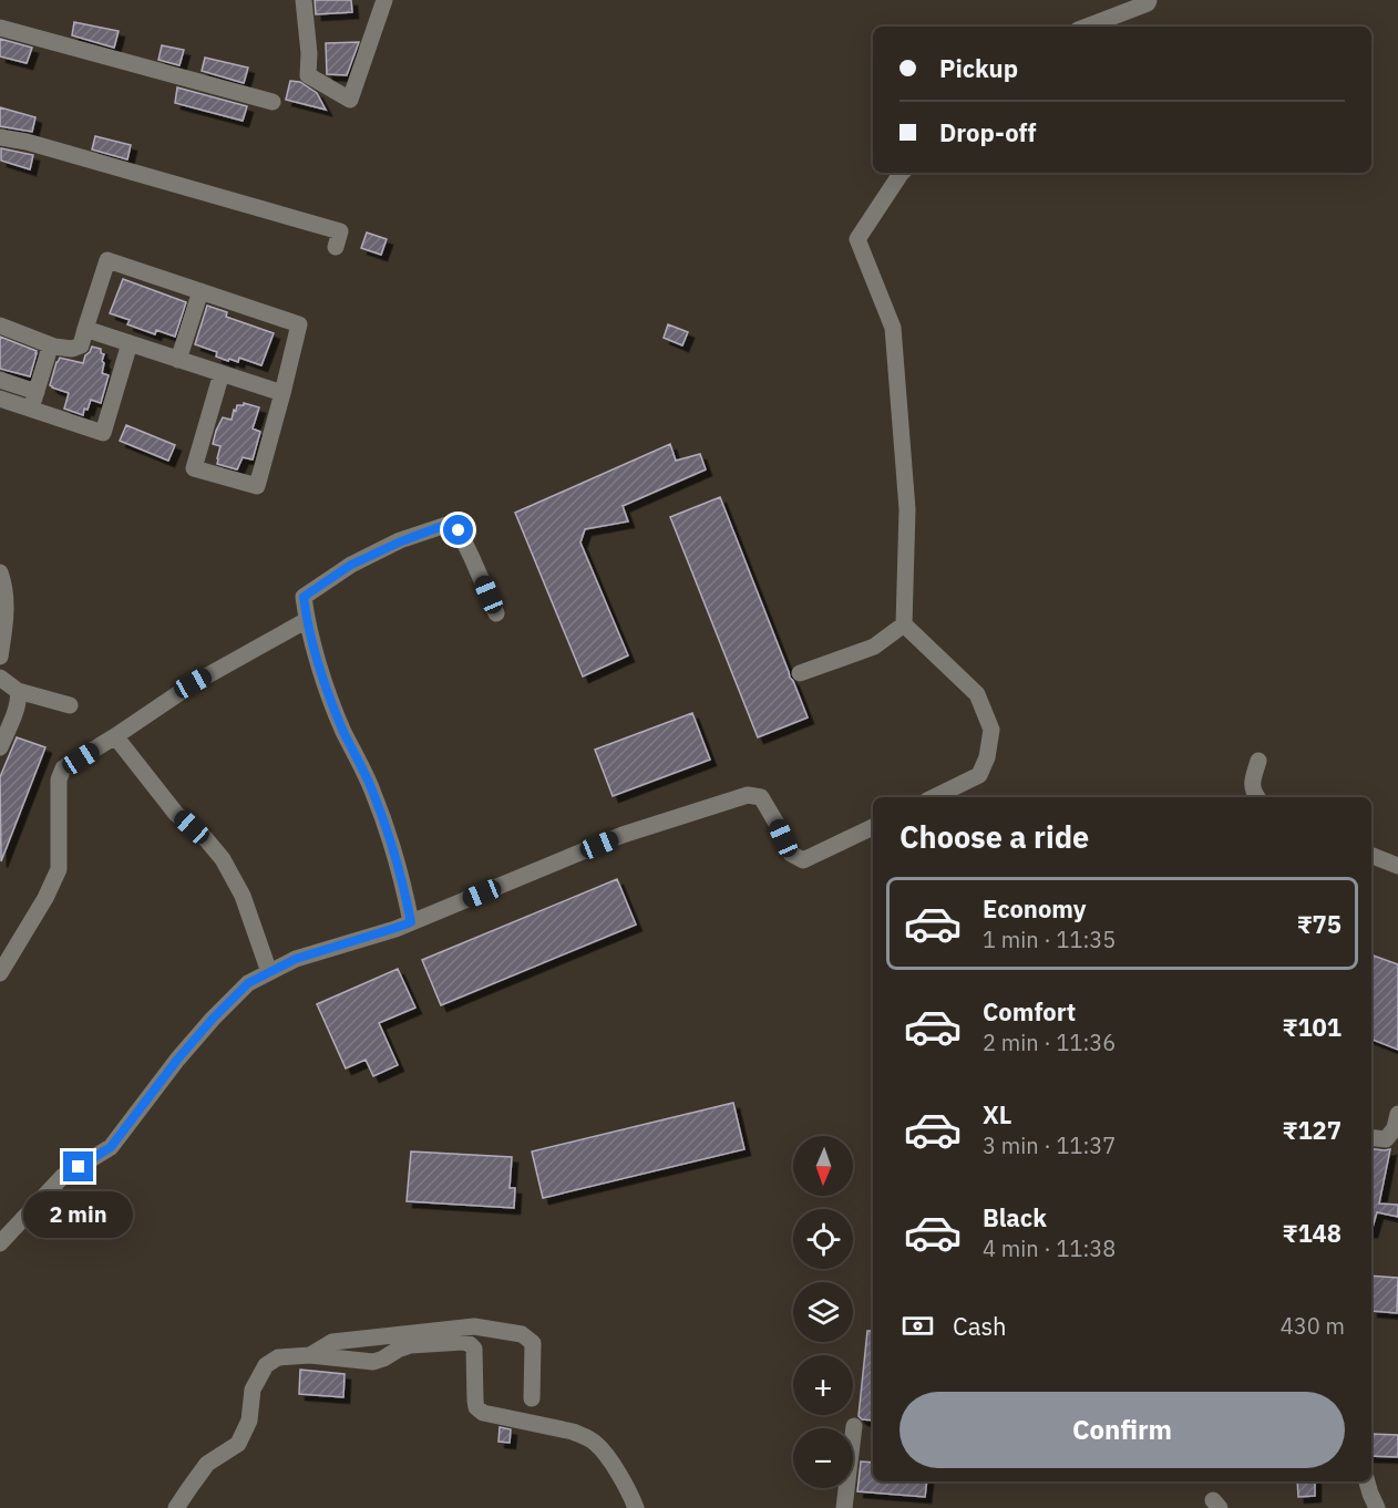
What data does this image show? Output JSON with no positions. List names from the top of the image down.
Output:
{
  "north": "bottom",
  "page": {
    "banner": ["Pickup", "Drop-off"],
    "heading": "Choose a ride",
    "list": [
      {
        "name": "Economy",
        "note": "1 min · 11:35",
        "value": "₹75"
      },
      {
        "name": "Comfort",
        "note": "2 min · 11:36",
        "value": "₹101"
      },
      {
        "name": "XL",
        "note": "3 min · 11:37",
        "value": "₹127"
      },
      {
        "name": "Black",
        "note": "4 min · 11:38",
        "value": "₹148"
      }
    ],
    "map_buttons": ["+", "−"],
    "bubble": "2 min",
    "pay": ["Cash", "430 m"],
    "buttons": "Confirm"
  }
}
